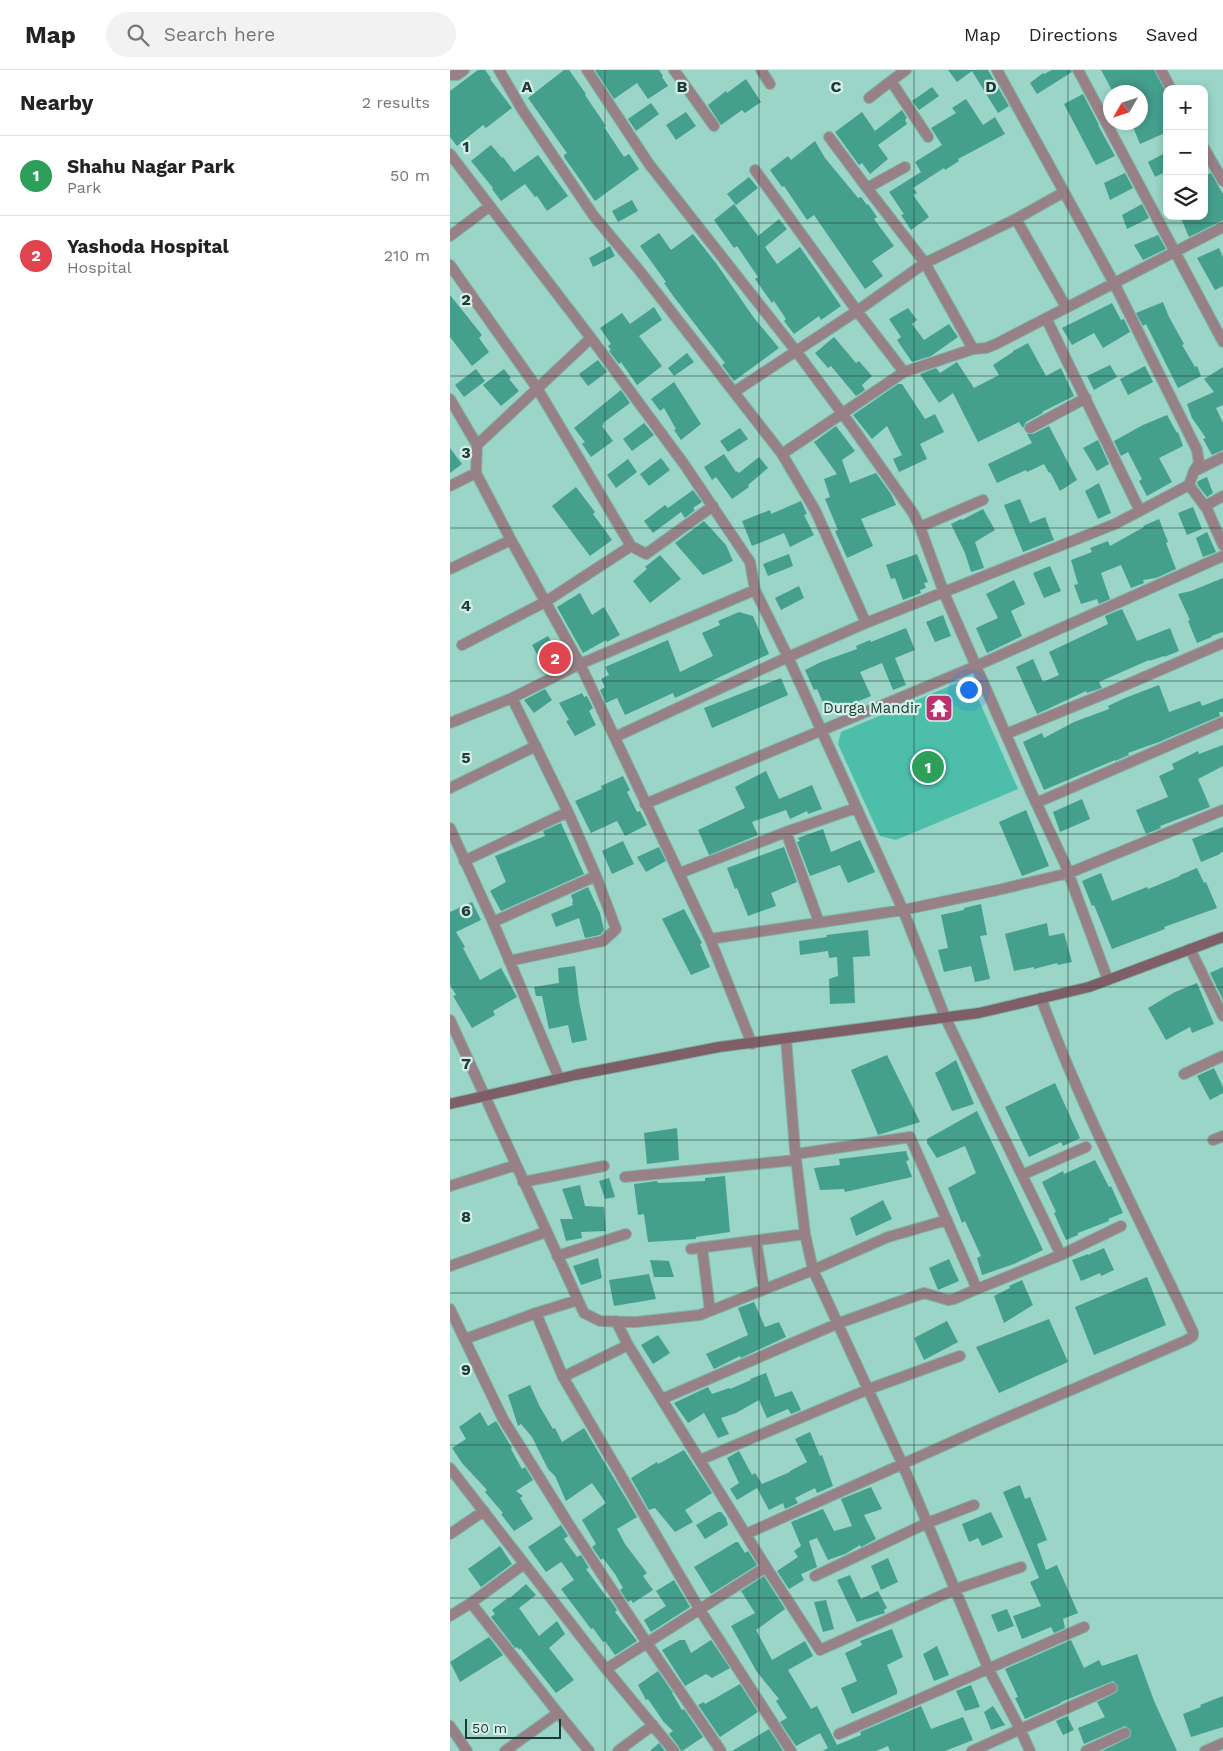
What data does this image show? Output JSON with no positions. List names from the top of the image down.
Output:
{
  "places": {
    "temple": ["Durga Mandir"]
  },
  "scale_bar": "50 m",
  "north": "bottom left",
  "page": {
    "header": "Map",
    "search": "Search here",
    "nav": ["Map", "Directions", "Saved"],
    "heading": ["Nearby", "2 results"],
    "map_buttons": ["+", "−"],
    "list": [
      {
        "mark": "1",
        "name": "Shahu Nagar Park",
        "note": "Park",
        "value": "50 m"
      },
      {
        "mark": "2",
        "name": "Yashoda Hospital",
        "note": "Hospital",
        "value": "210 m"
      }
    ],
    "pins": ["2", "1"],
    "scale": "50 m"
  },
  "grid": {
    "columns": [
      "A",
      "B",
      "C",
      "D"
    ],
    "rows": [
      "1",
      "2",
      "3",
      "4",
      "5",
      "6",
      "7",
      "8",
      "9"
    ]
  }
}
